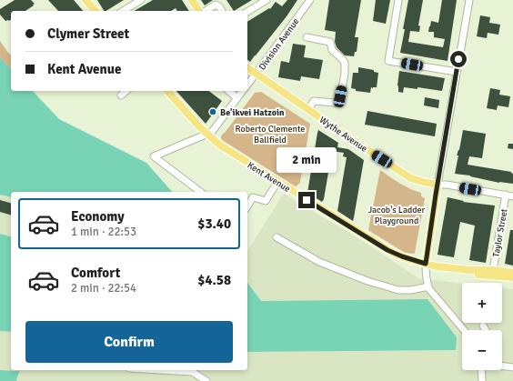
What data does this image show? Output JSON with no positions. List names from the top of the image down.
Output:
{
  "streets": {
    "main road": ["Wythe Avenue", "Kent Avenue"],
    "street": ["Division Avenue", "Taylor Street"]
  },
  "crossings": [
    ["Division Avenue", "Wythe Avenue"],
    ["Division Avenue", "Kent Avenue"],
    ["Wythe Avenue", "Taylor Street"],
    ["Kent Avenue", "Taylor Street"]
  ],
  "parks": ["Roberto Clemente Ballfield", "Jacob's Ladder Playground"],
  "places": ["Be'ikvei Hatzoin"],
  "page": {
    "banner": ["Clymer Street", "Kent Avenue"],
    "bubble": "2 min",
    "list": [
      {
        "name": "Economy",
        "note": "1 min · 22:53",
        "value": "$3.40"
      },
      {
        "name": "Comfort",
        "note": "2 min · 22:54",
        "value": "$4.58"
      }
    ],
    "map_buttons": ["+", "−"],
    "buttons": "Confirm"
  }
}
